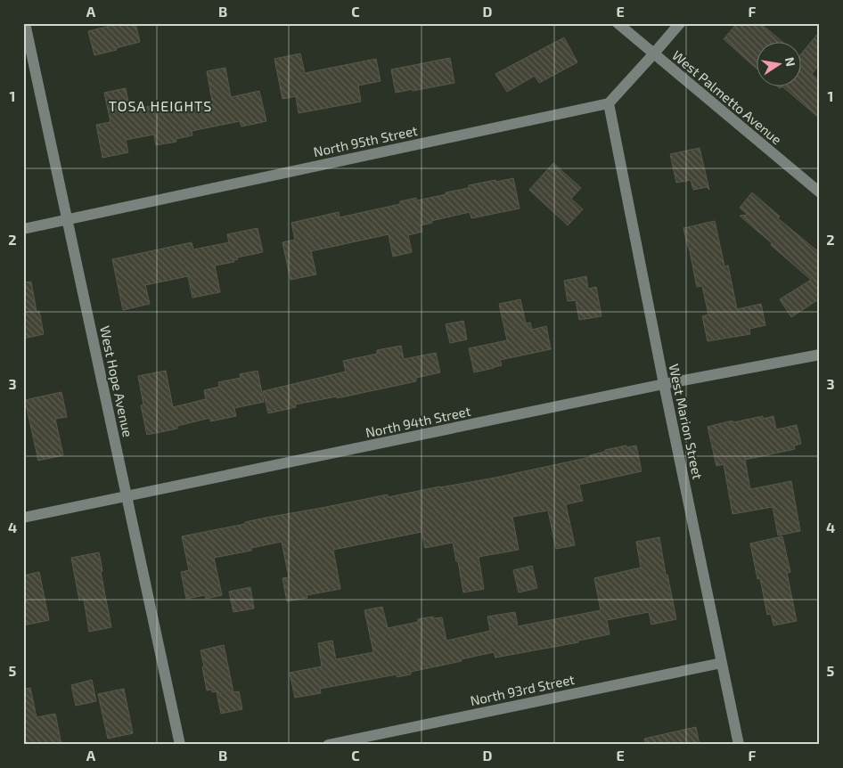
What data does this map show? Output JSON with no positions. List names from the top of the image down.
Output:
{
  "streets": {
    "street": [
      "West Palmetto Avenue",
      "North 95th Street",
      "West Hope Avenue",
      "North 94th Street",
      "West Marion Street",
      "North 93rd Street"
    ]
  },
  "crossings": [
    ["North 95th Street", "West Hope Avenue"],
    ["North 95th Street", "West Marion Street"],
    ["West Hope Avenue", "North 94th Street"],
    ["North 94th Street", "West Marion Street"],
    ["West Marion Street", "North 93rd Street"]
  ],
  "districts": ["TOSA HEIGHTS"],
  "north": "right",
  "grid": {
    "columns": [
      "A",
      "B",
      "C",
      "D",
      "E",
      "F"
    ],
    "rows": [
      "1",
      "2",
      "3",
      "4",
      "5"
    ]
  }
}
